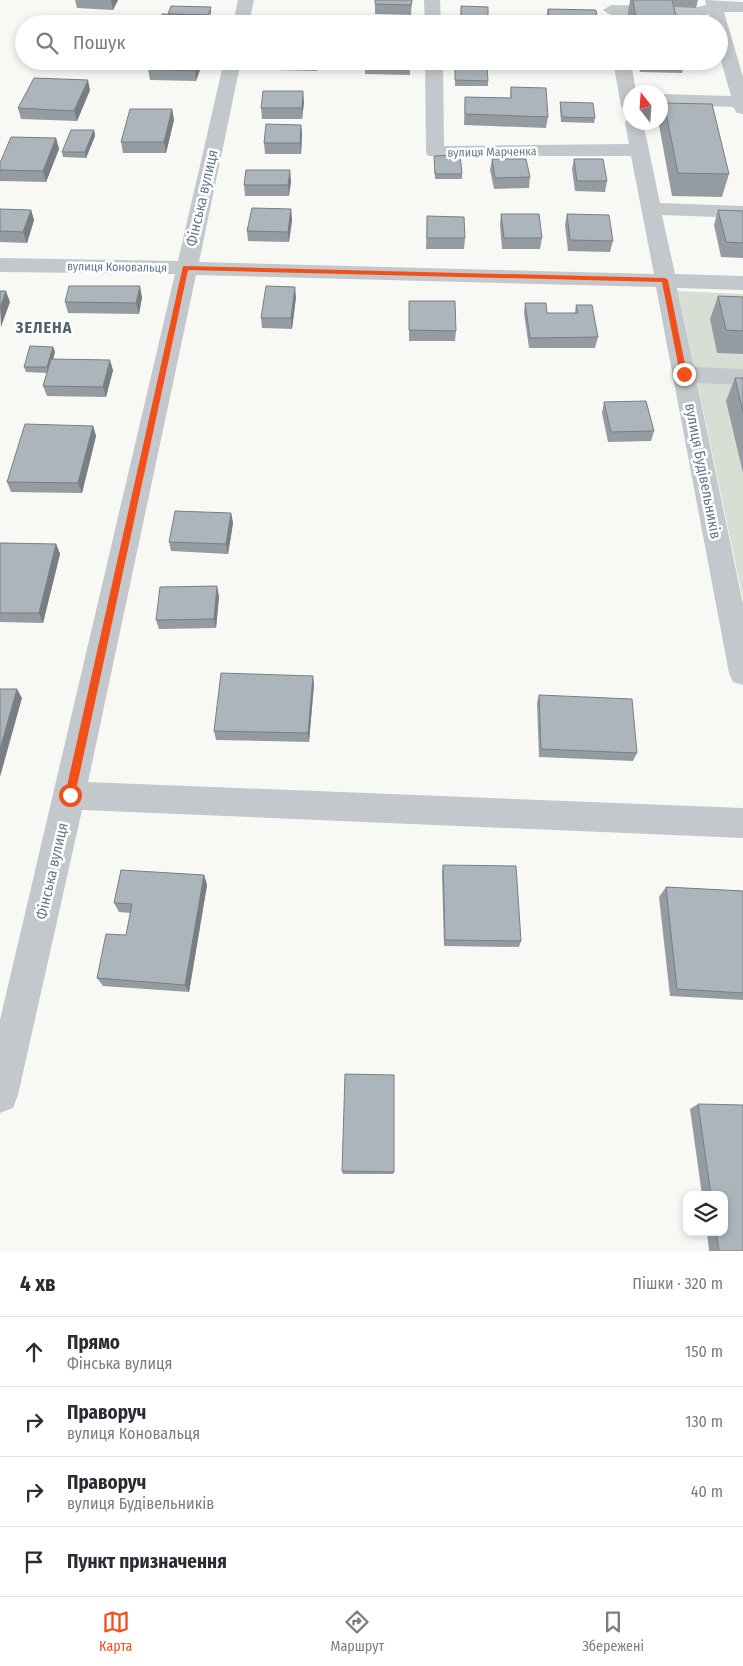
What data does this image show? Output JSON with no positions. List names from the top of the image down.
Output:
{
  "streets": {
    "street": [
      "вулиця Марченка",
      "Фінська вулиця",
      "вулиця Коновальця",
      "вулиця Будівельників"
    ]
  },
  "crossings": [
    ["вулиця Марченка", "вулиця Будівельників"],
    ["Фінська вулиця", "вулиця Коновальця"],
    ["вулиця Коновальця", "вулиця Будівельників"]
  ],
  "districts": ["ЗЕЛЕНА"],
  "north": "top",
  "page": {
    "search": "Пошук",
    "heading": ["4 хв", "Пішки · 320 m"],
    "list": [
      ["Прямо", "Фінська вулиця", "150 m"],
      ["Праворуч", "вулиця Коновальця", "130 m"],
      ["Праворуч", "вулиця Будівельників", "40 m"],
      "Пункт призначення"
    ],
    "nav": ["Карта", "Маршрут", "Збережені"]
  }
}
